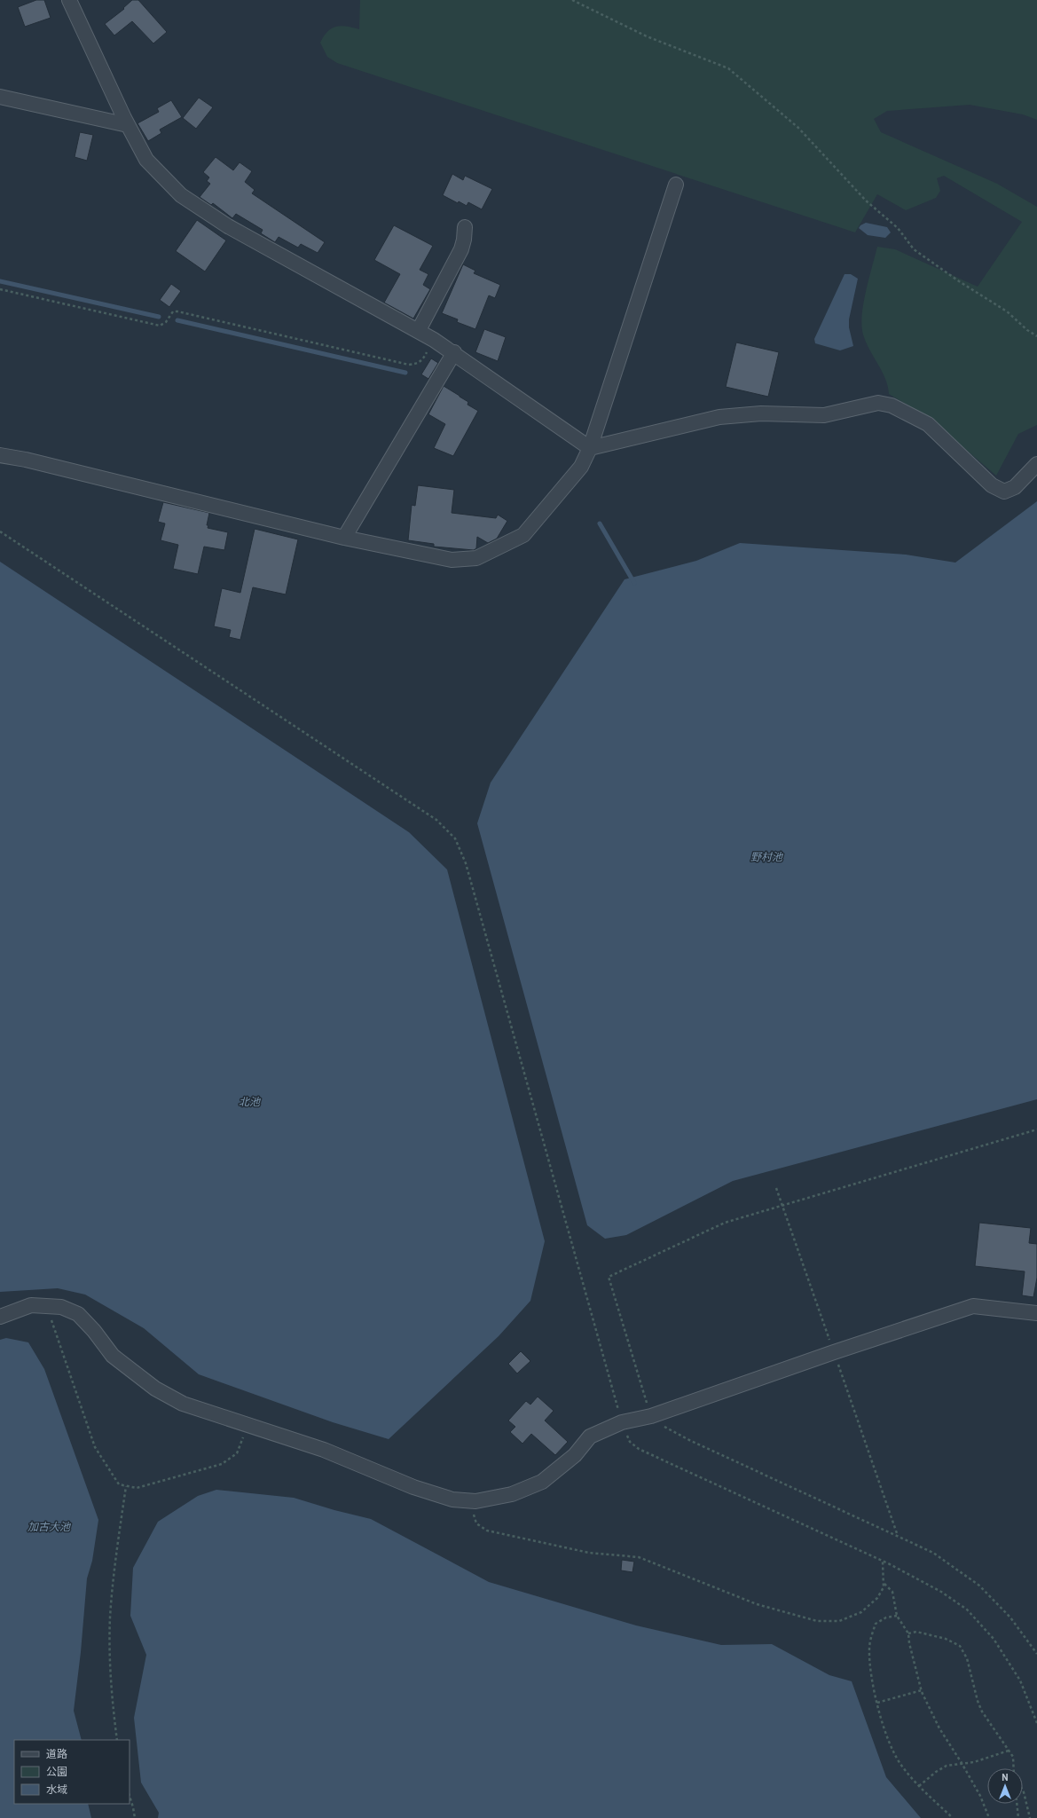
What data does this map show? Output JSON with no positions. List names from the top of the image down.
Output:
{
  "water": ["野村池", "北池", "加古大池"],
  "legend": ["道路", "公園", "水域"],
  "north": "top"
}
